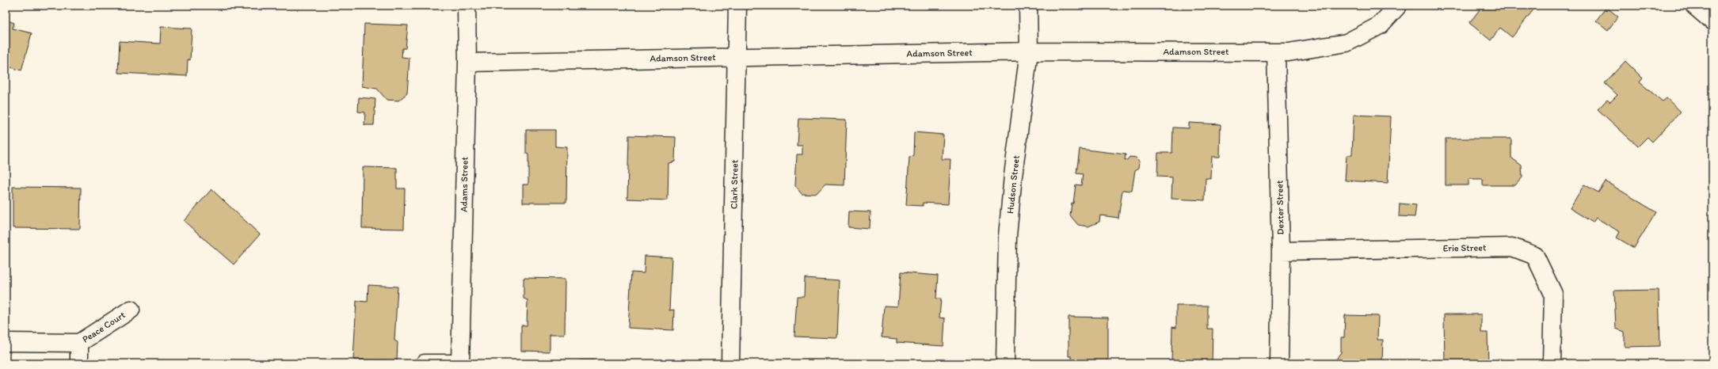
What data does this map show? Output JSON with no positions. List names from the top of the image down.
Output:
{
  "streets": {
    "street": [
      "Adamson Street",
      "Adams Street",
      "Clark Street",
      "Hudson Street",
      "Dexter Street",
      "Erie Street",
      "Peace Court"
    ]
  },
  "crossings": [
    ["Adamson Street", "Adams Street"],
    ["Adamson Street", "Clark Street"],
    ["Adamson Street", "Hudson Street"],
    ["Adamson Street", "Dexter Street"],
    ["Dexter Street", "Erie Street"]
  ]
}
